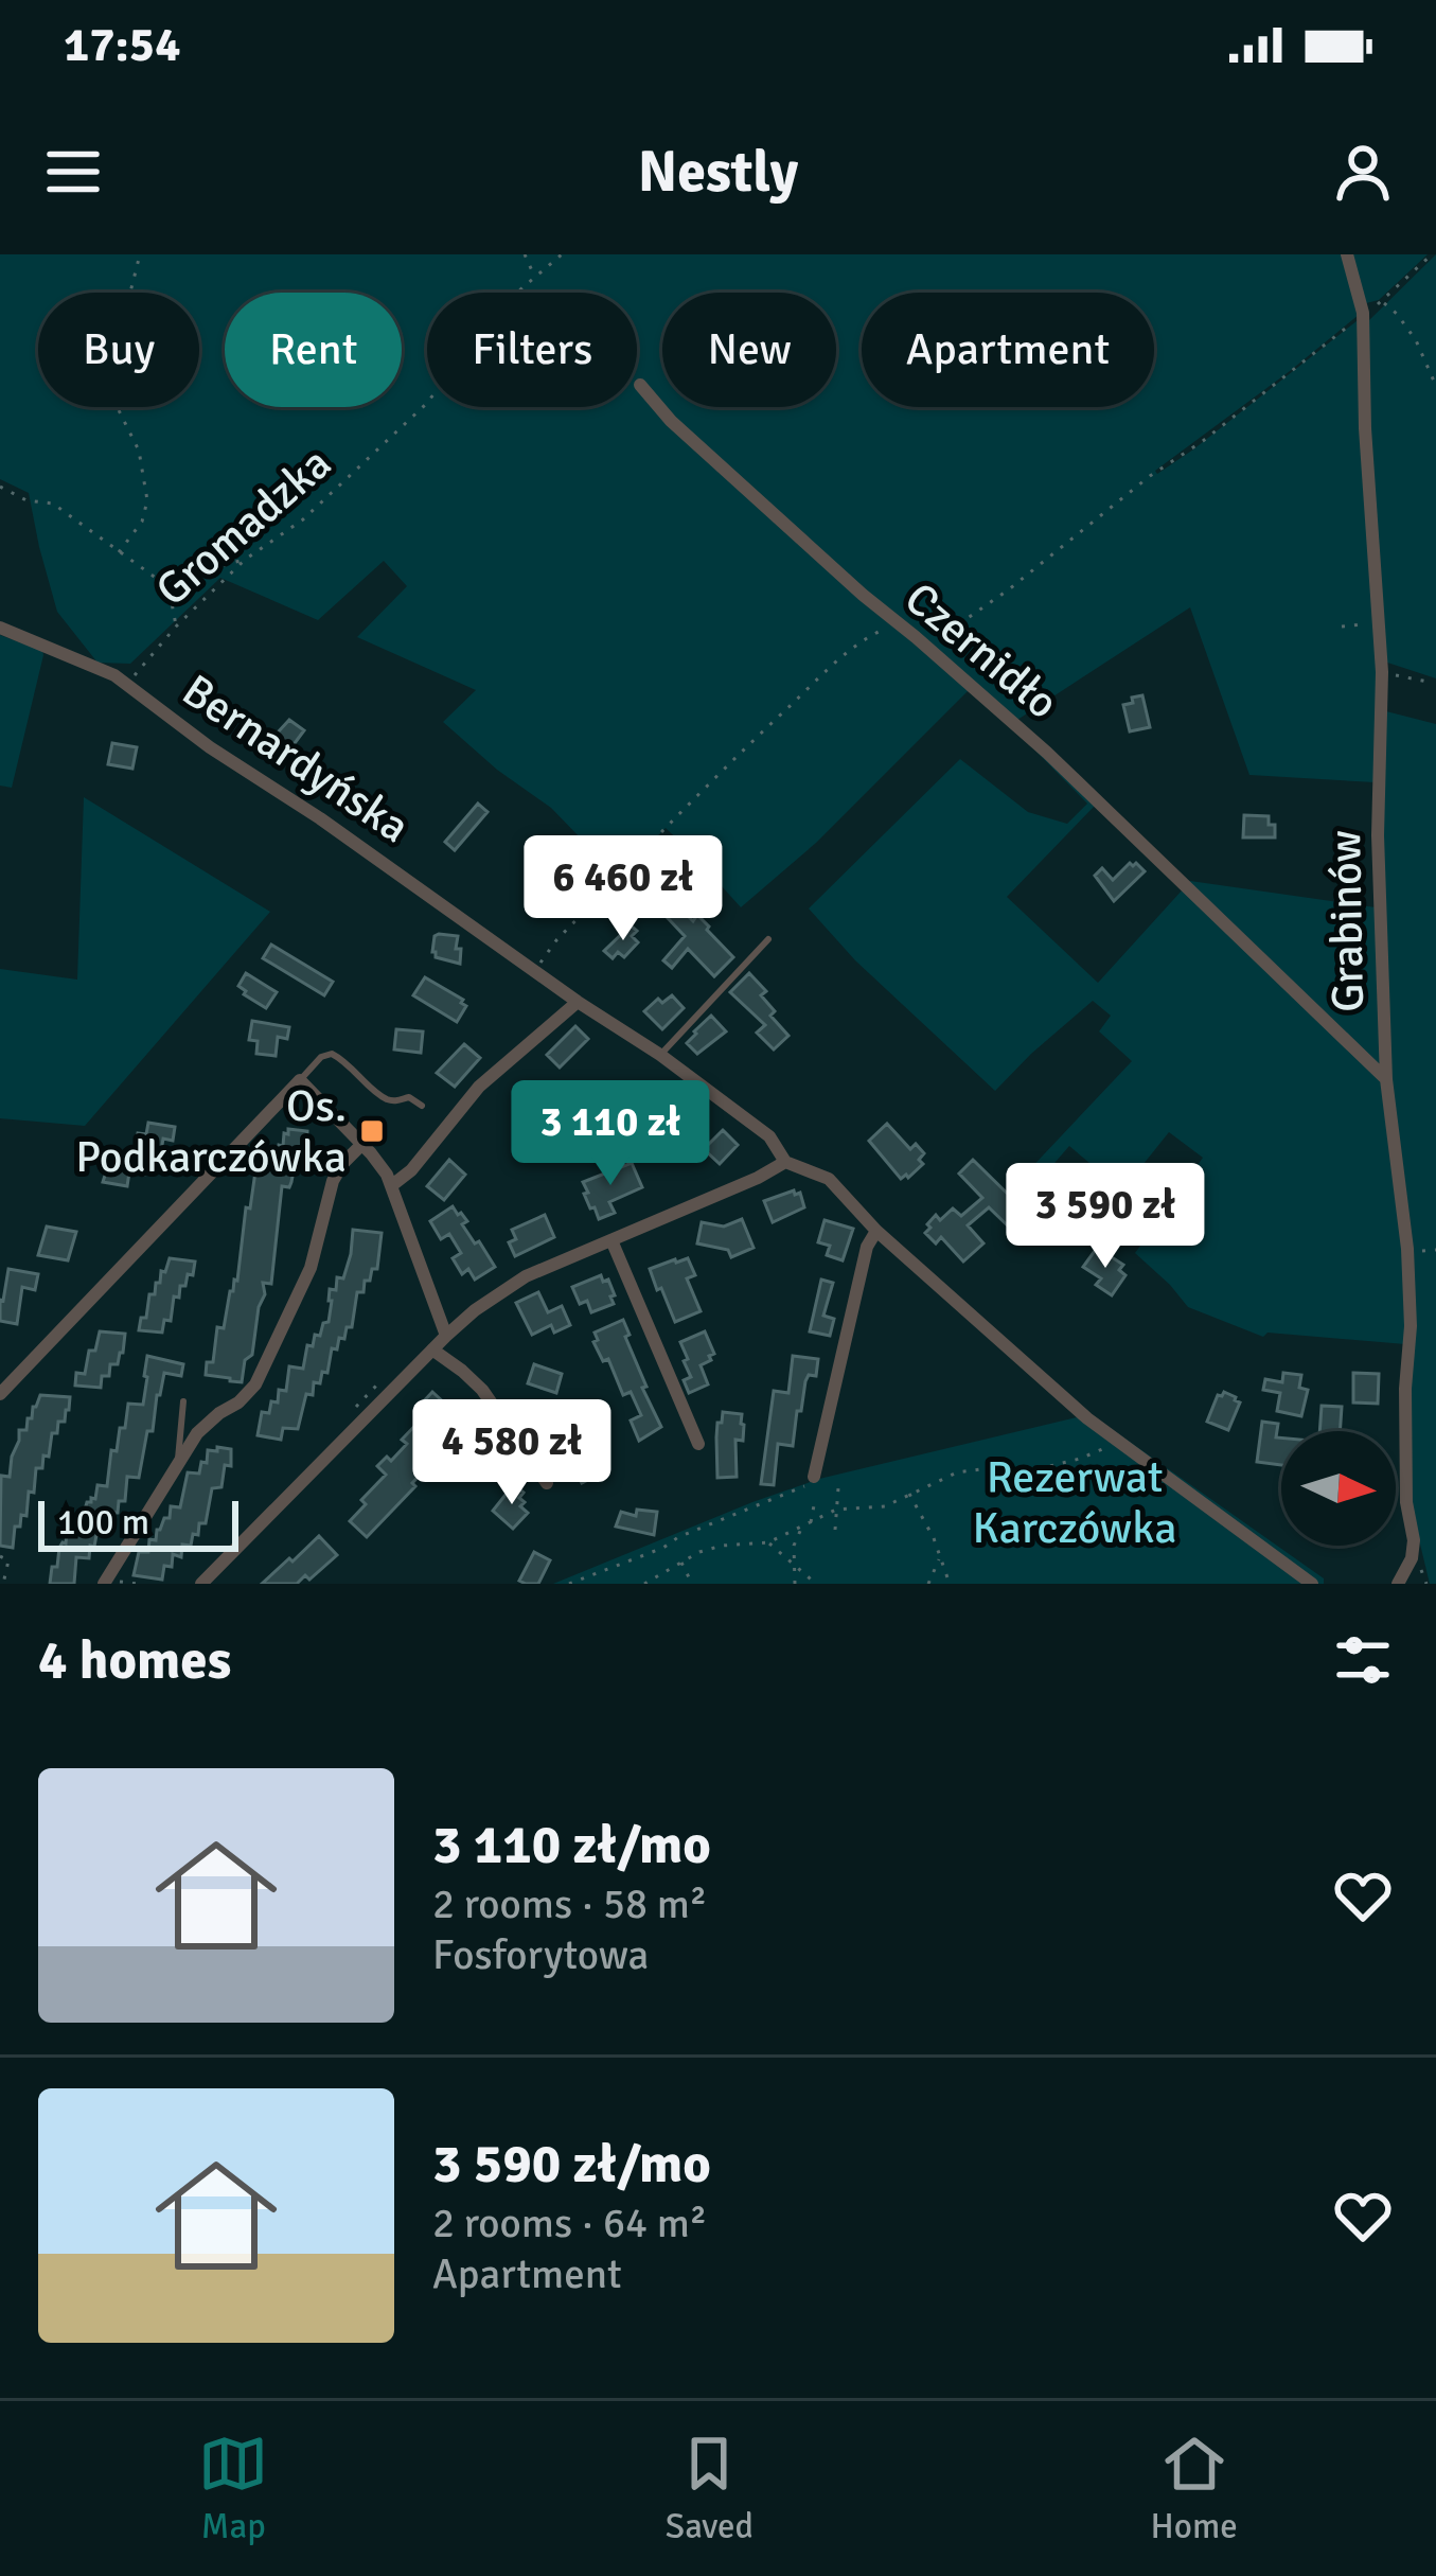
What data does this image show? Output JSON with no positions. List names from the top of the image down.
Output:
{
  "streets": {
    "street": ["Czernidło", "Bernardyńska", "Grabinów"],
    "path": ["Gromadzka"]
  },
  "crossings": [
    ["Gromadzka", "Bernardyńska"],
    ["Czernidło", "Grabinów"]
  ],
  "parks": ["Rezerwat Karczówka"],
  "places": {
    "transit": ["Os. Podkarczówka"]
  },
  "scale_bar": "100 m",
  "north": "right",
  "page": {
    "status": "17:54",
    "header": "Nestly",
    "chip": [
      "Buy",
      "Rent",
      "Filters",
      "New",
      "Apartment"
    ],
    "price": [
      "6 460 zł",
      "3 110 zł",
      "3 590 zł",
      "4 580 zł"
    ],
    "scale": "100 m",
    "heading": "4 homes",
    "list": [
      {
        "name": "3 110 zł/mo",
        "note": "2 rooms · 58 m² · Fosforytowa"
      },
      {
        "name": "3 590 zł/mo",
        "note": "2 rooms · 64 m² · Apartment"
      }
    ],
    "tabs": ["Map", "Saved", "Home"]
  }
}
